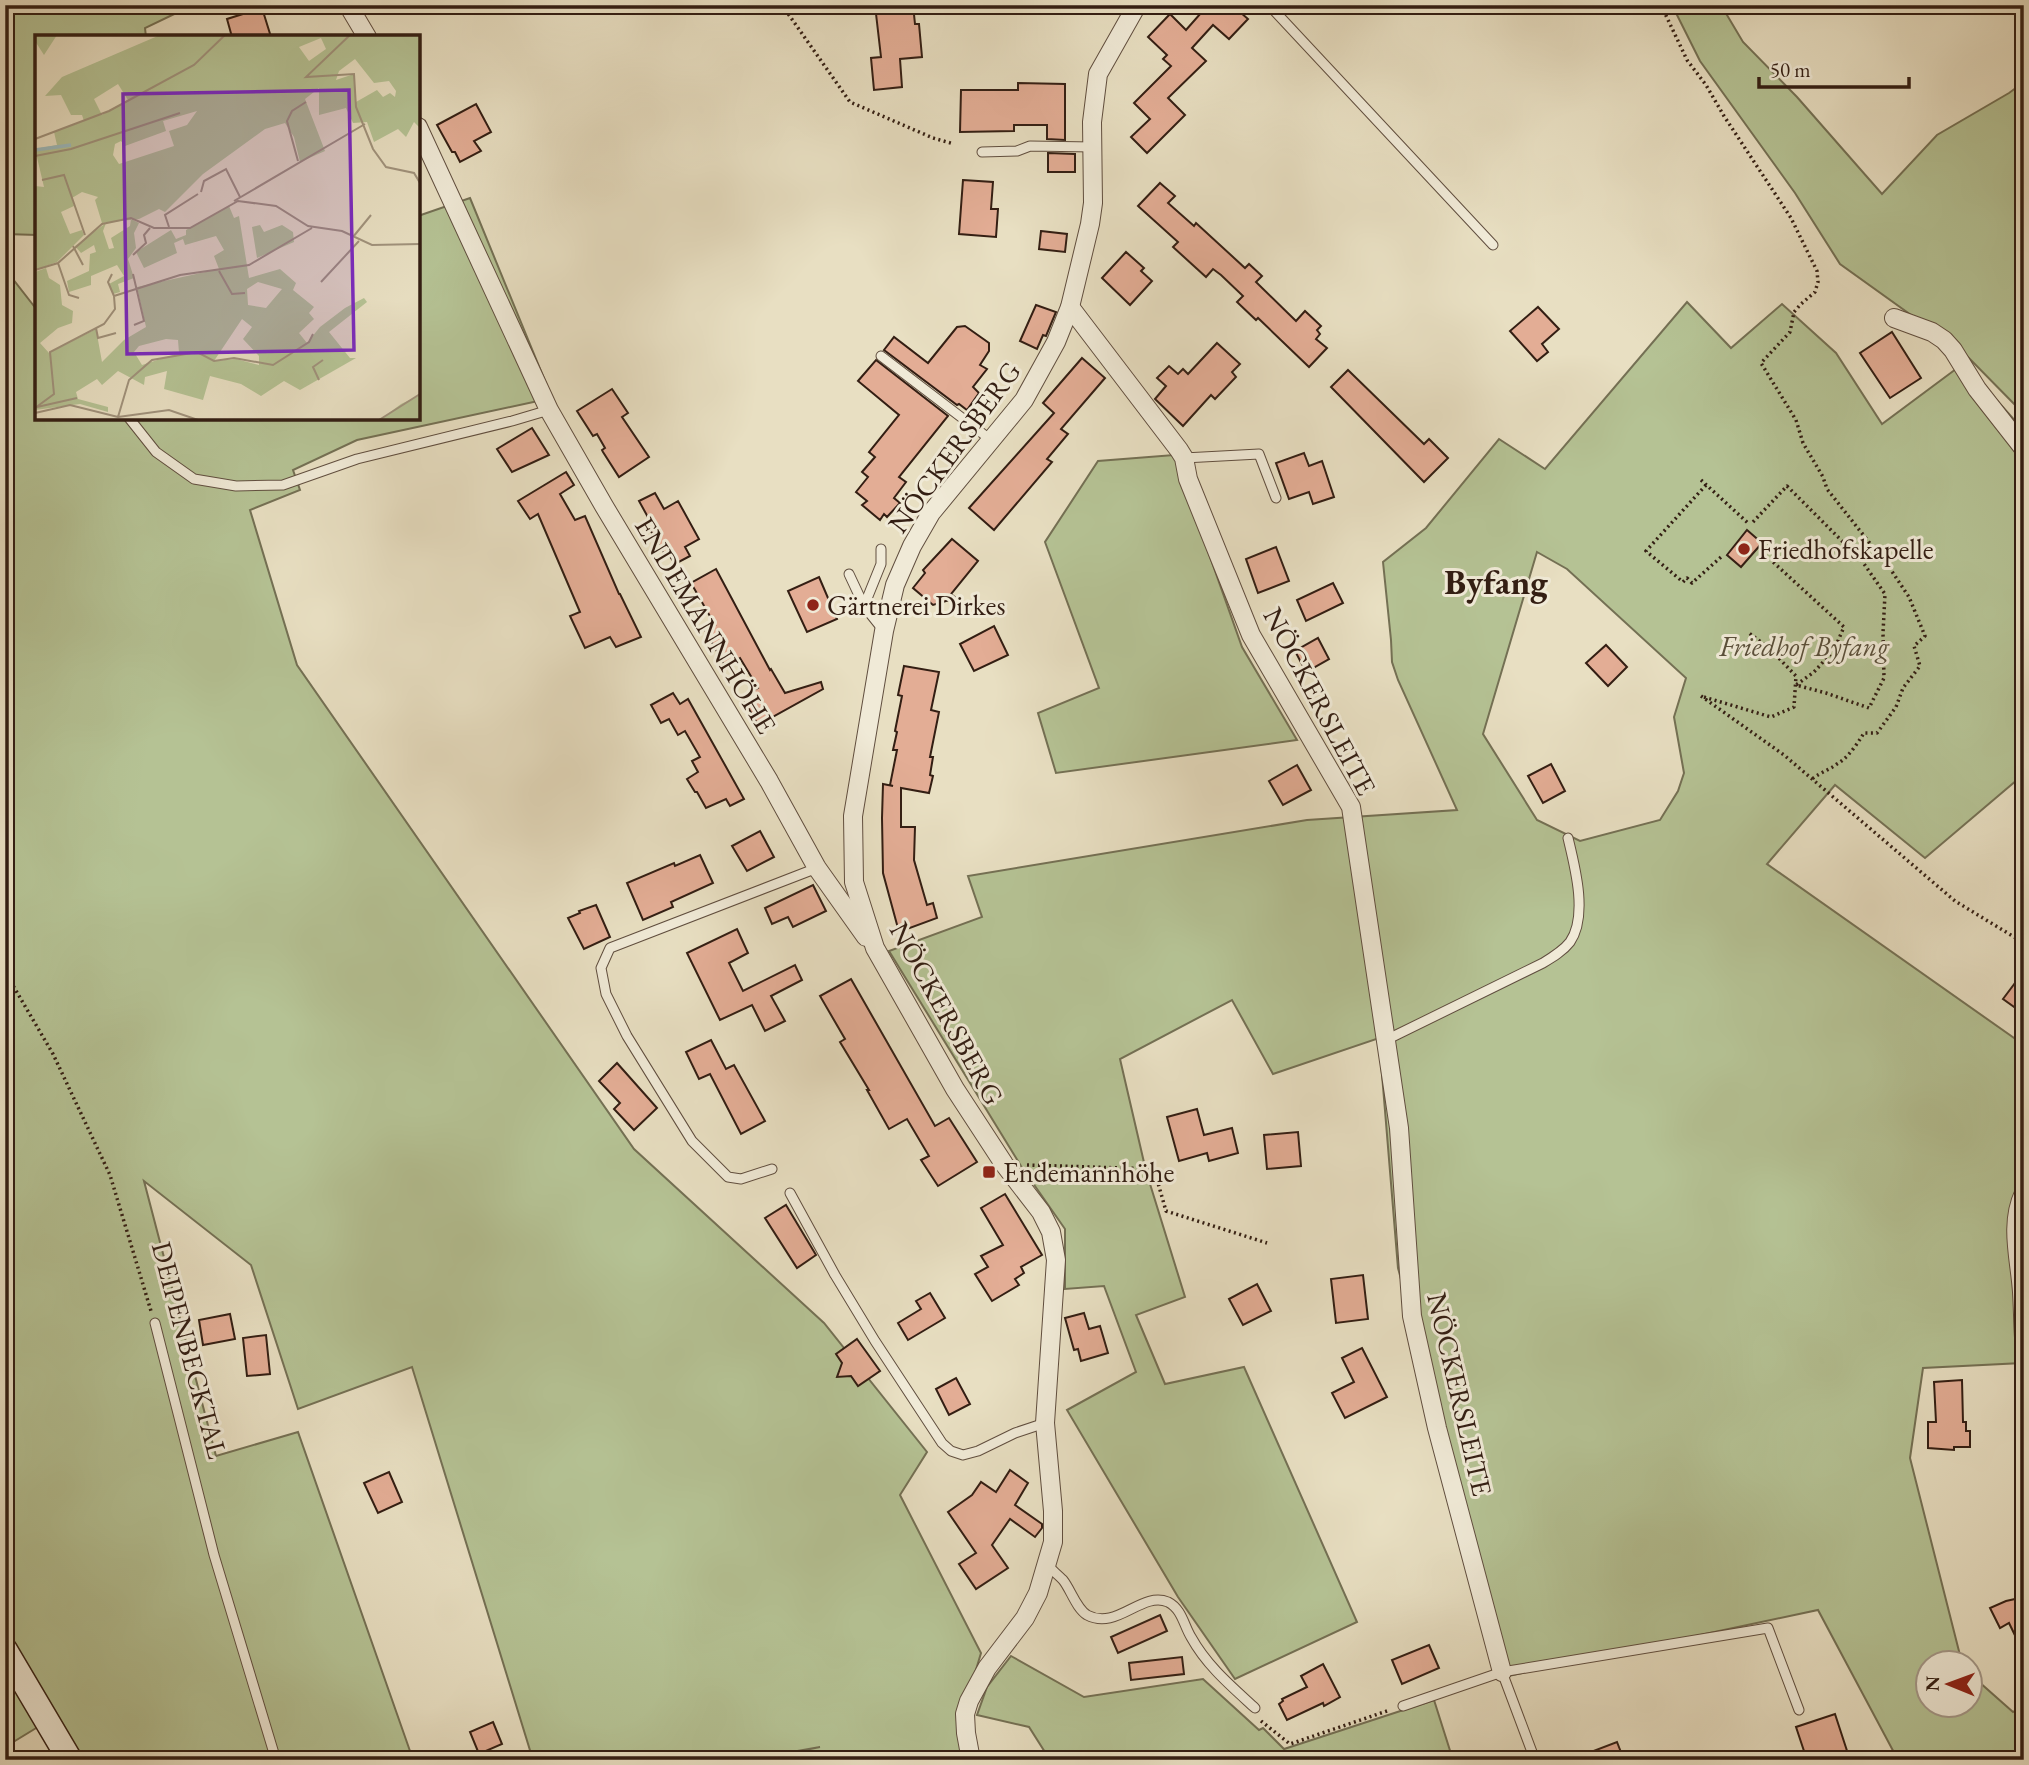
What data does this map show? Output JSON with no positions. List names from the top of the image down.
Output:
{
  "streets": {
    "street": ["NÖCKERSBERG", "ENDEMANNHÖHE", "NÖCKERSLEITE"],
    "lane": ["DEIPENBECKTAL"]
  },
  "crossings": [
    ["NÖCKERSBERG", "ENDEMANNHÖHE"],
    ["NÖCKERSBERG", "NÖCKERSLEITE"]
  ],
  "districts": ["Byfang"],
  "parks": ["Friedhof Byfang"],
  "places": {
    "other": ["Friedhofskapelle", "Gärtnerei Dirkes"],
    "transit": ["Endemannhöhe"]
  },
  "scale_bar": "50 m",
  "north": "left"
}
